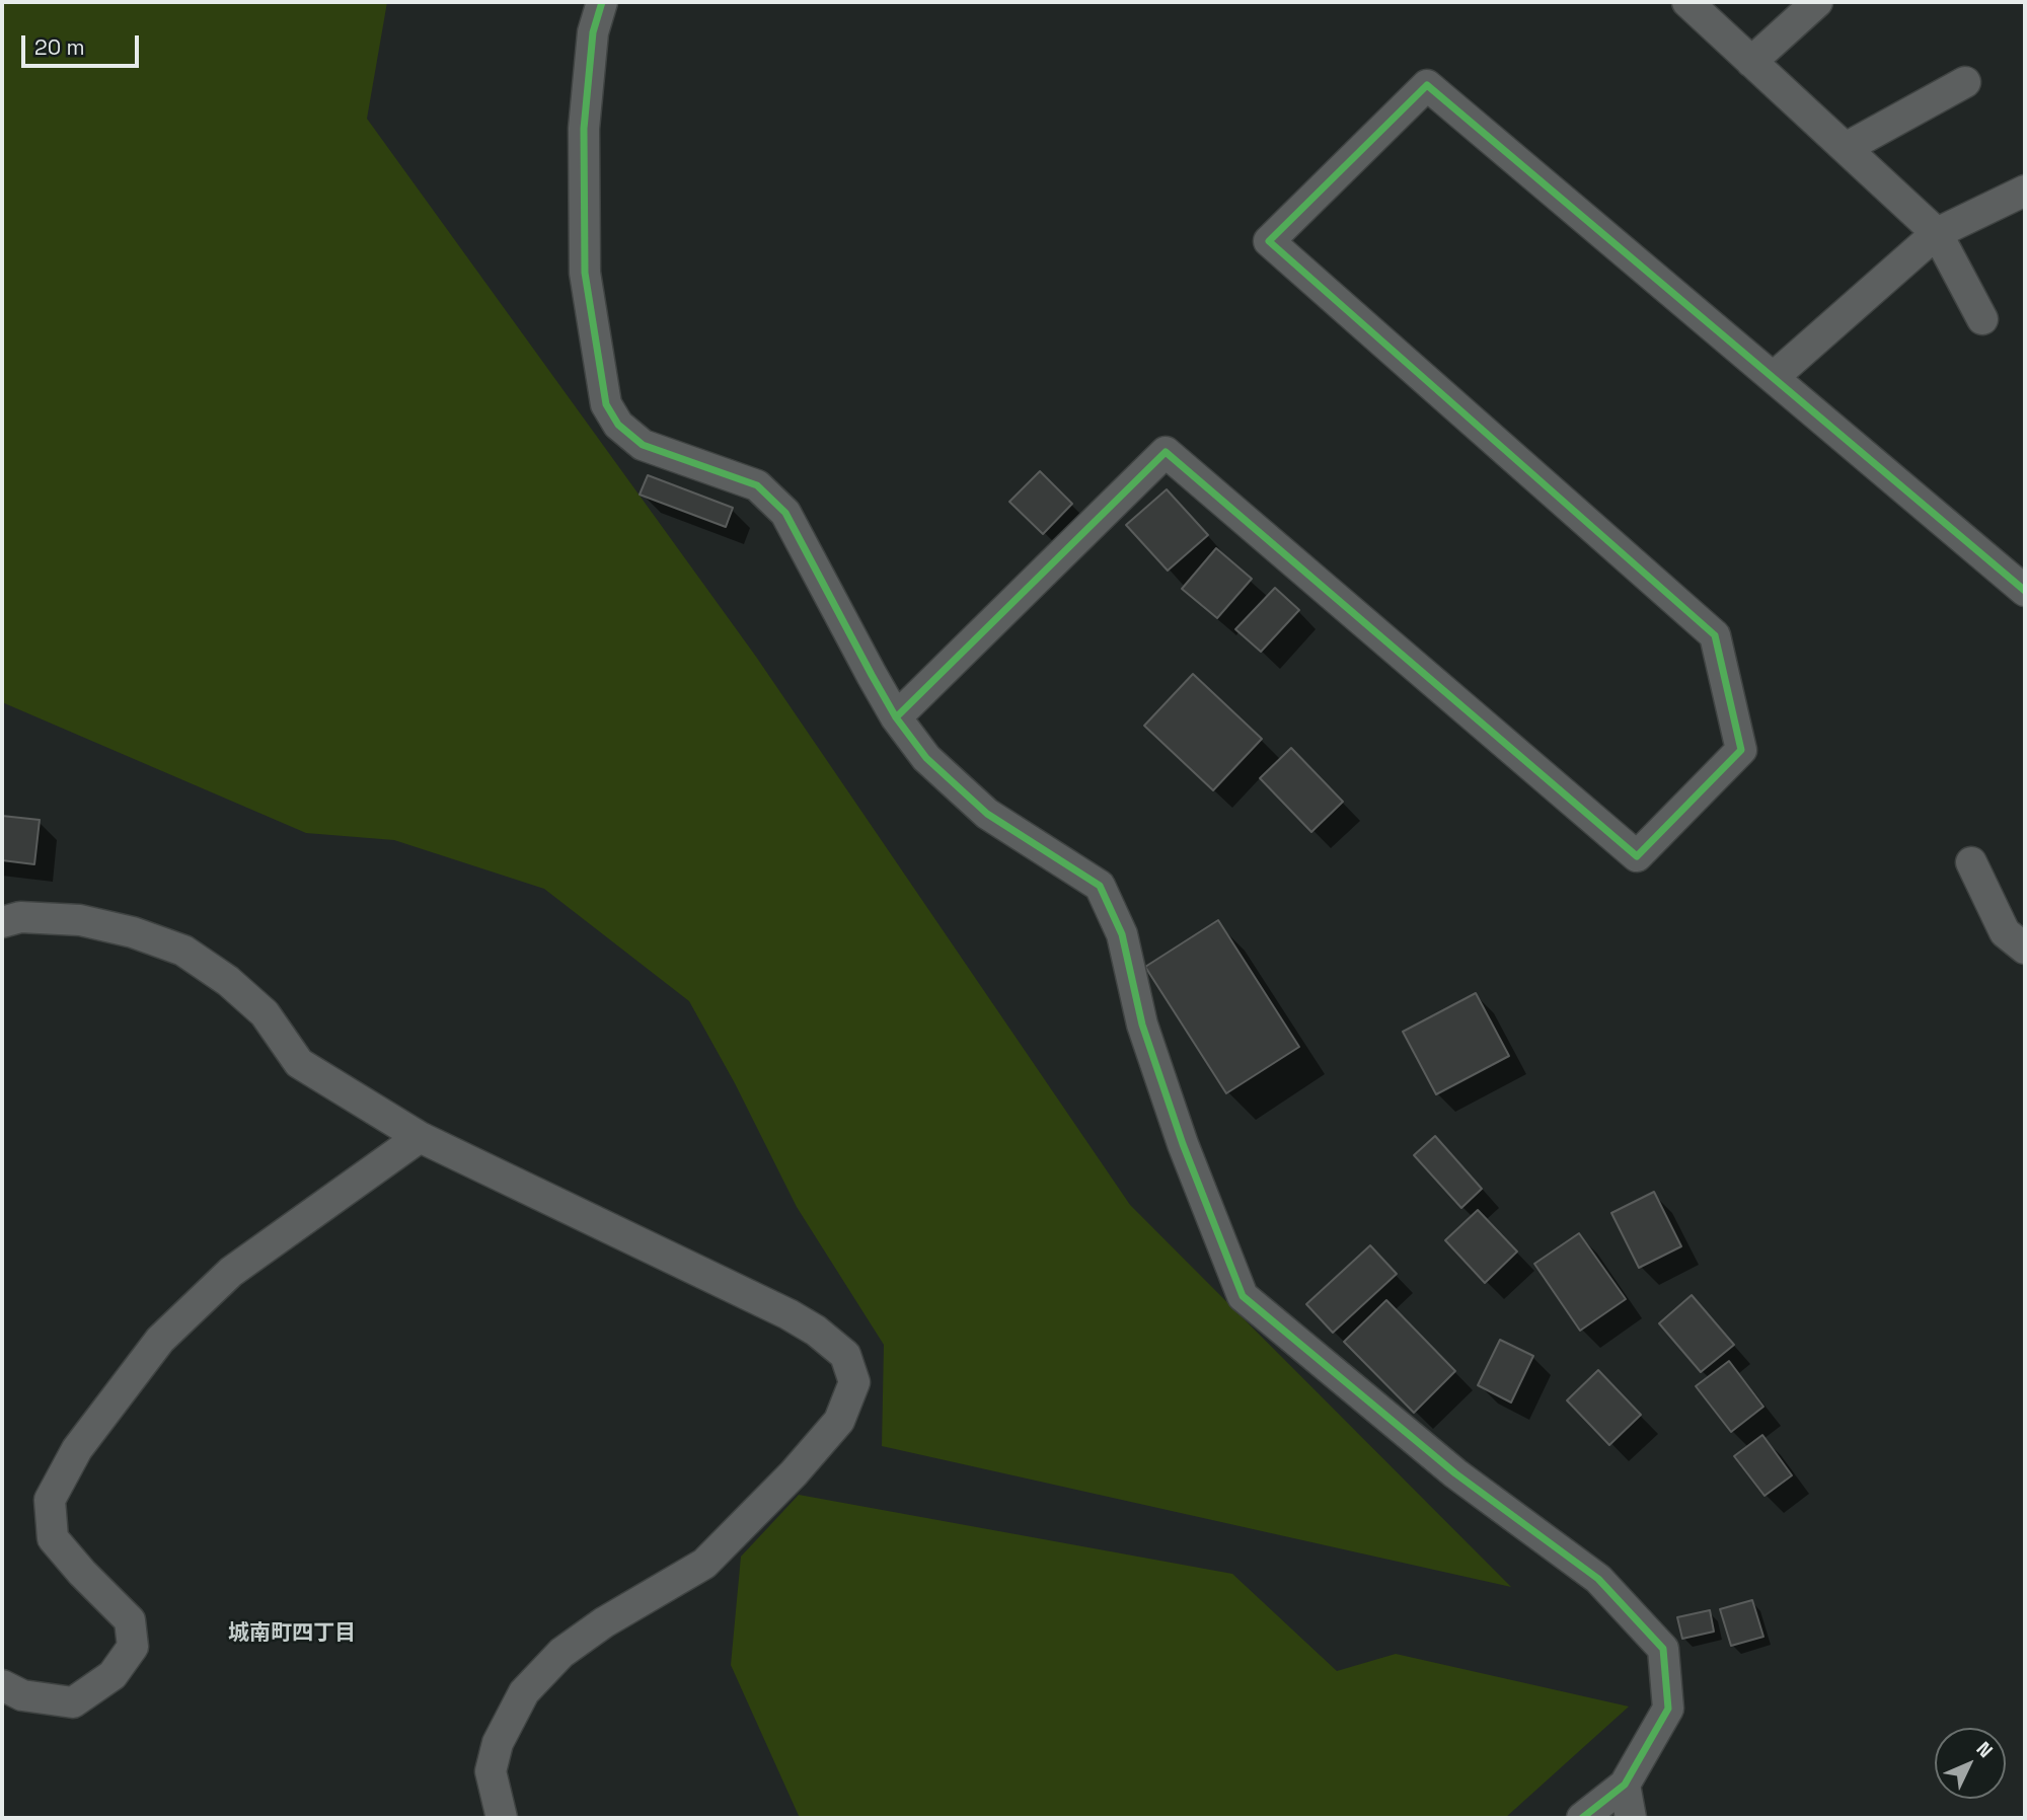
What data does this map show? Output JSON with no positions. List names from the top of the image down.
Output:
{
  "districts": ["城南町四丁目"],
  "scale_bar": "20 m",
  "north": "top right"
}
